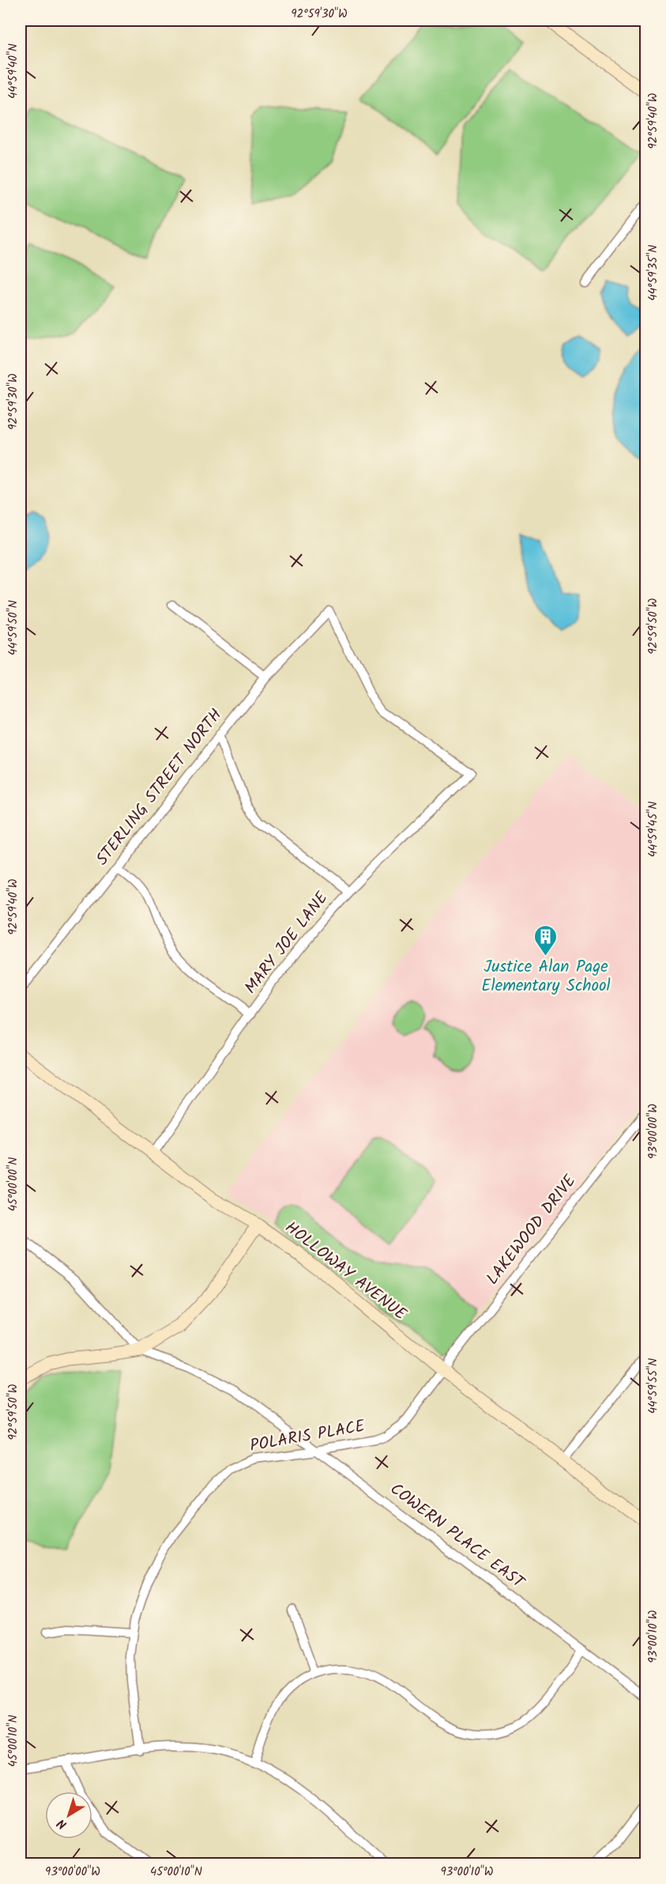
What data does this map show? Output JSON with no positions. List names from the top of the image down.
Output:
{
  "streets": {
    "street": [
      "STERLING STREET NORTH",
      "MARY JOE LANE",
      "LAKEWOOD DRIVE",
      "HOLLOWAY AVENUE",
      "POLARIS PLACE",
      "COWERN PLACE EAST"
    ]
  },
  "crossings": [
    ["STERLING STREET NORTH", "MARY JOE LANE"],
    ["MARY JOE LANE", "HOLLOWAY AVENUE"],
    ["LAKEWOOD DRIVE", "HOLLOWAY AVENUE"],
    ["LAKEWOOD DRIVE", "POLARIS PLACE"],
    ["HOLLOWAY AVENUE", "POLARIS PLACE"],
    ["POLARIS PLACE", "COWERN PLACE EAST"]
  ],
  "places": {
    "building": ["Justice Alan Page Elementary School"]
  },
  "north": "bottom left",
  "coordinates": [
    "92°59'30\"W",
    "44°59'40\"N",
    "92°59'40\"W",
    "44°59'35\"N",
    "92°59'50\"W",
    "44°59'50\"N",
    "44°59'45\"N",
    "93°00'00\"W",
    "45°00'00\"N",
    "44°59'55\"N",
    "93°00'10\"W",
    "45°00'10\"N"
  ]
}
